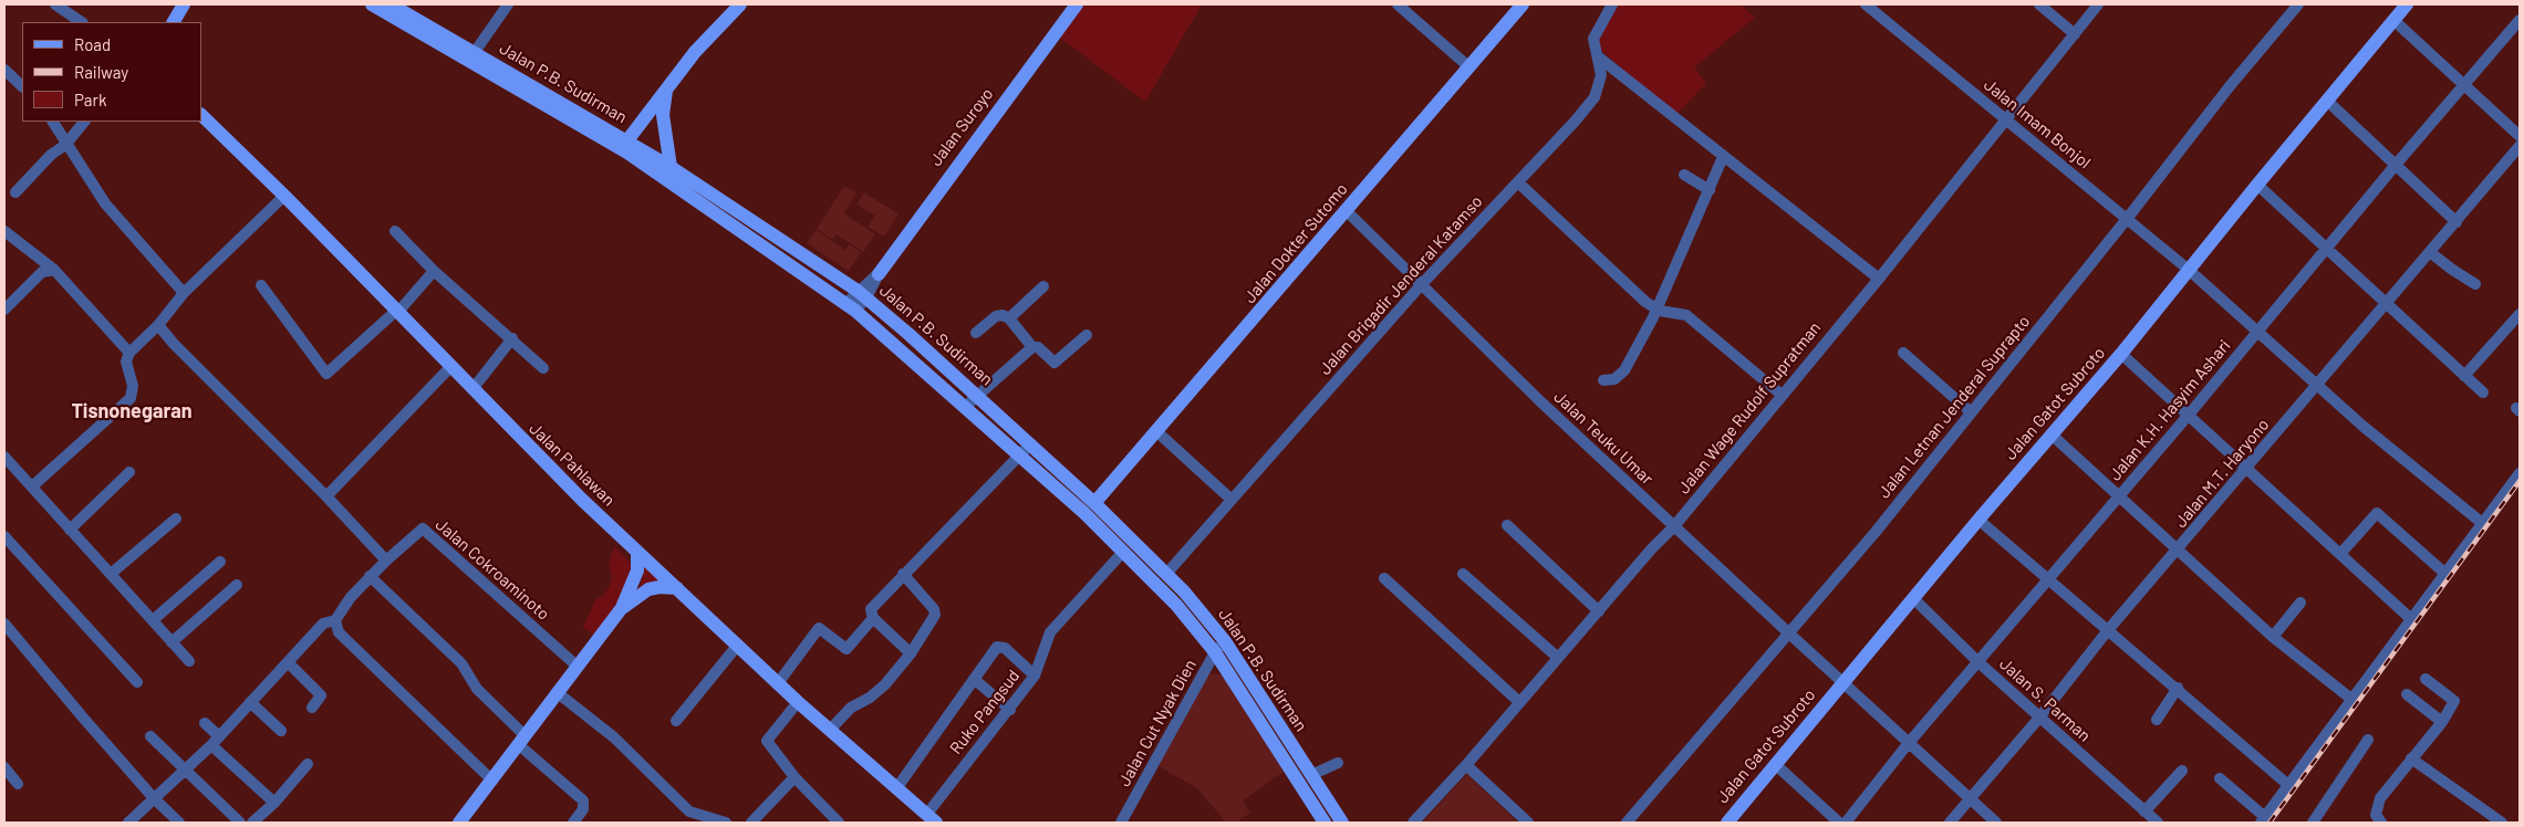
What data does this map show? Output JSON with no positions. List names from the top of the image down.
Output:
{
  "streets": {
    "main road": [
      "Jalan P.B. Sudirman",
      "Jalan Suroyo",
      "Jalan Dokter Sutomo",
      "Jalan Gatot Subroto",
      "Jalan Pahlawan"
    ],
    "street": [
      "Jalan Imam Bonjol",
      "Jalan Brigadir Jenderal Katamso",
      "Jalan Letnan Jenderal Suprapto",
      "Jalan Wage Rudolf Supratman",
      "Jalan K.H. Hasyim Ashari",
      "Jalan Teuku Umar",
      "Jalan M.T. Haryono",
      "Jalan Cokroaminoto",
      "Jalan S. Parman",
      "Ruko Pangsud",
      "Jalan Cut Nyak Dien"
    ]
  },
  "crossings": [
    ["Jalan P.B. Sudirman", "Jalan Suroyo"],
    ["Jalan P.B. Sudirman", "Jalan Dokter Sutomo"],
    ["Jalan P.B. Sudirman", "Jalan Brigadir Jenderal Katamso"],
    ["Jalan P.B. Sudirman", "Ruko Pangsud"],
    ["Jalan P.B. Sudirman", "Jalan Cut Nyak Dien"],
    ["Jalan Imam Bonjol", "Jalan Gatot Subroto"],
    ["Jalan Imam Bonjol", "Jalan Letnan Jenderal Suprapto"],
    ["Jalan Imam Bonjol", "Jalan Wage Rudolf Supratman"],
    ["Jalan Imam Bonjol", "Jalan K.H. Hasyim Ashari"],
    ["Jalan Imam Bonjol", "Jalan M.T. Haryono"],
    ["Jalan Dokter Sutomo", "Jalan Teuku Umar"],
    ["Jalan Brigadir Jenderal Katamso", "Jalan Teuku Umar"],
    ["Jalan Gatot Subroto", "Jalan Teuku Umar"],
    ["Jalan Gatot Subroto", "Jalan S. Parman"],
    ["Jalan Letnan Jenderal Suprapto", "Jalan Teuku Umar"],
    ["Jalan Wage Rudolf Supratman", "Jalan Teuku Umar"],
    ["Jalan K.H. Hasyim Ashari", "Jalan Teuku Umar"],
    ["Jalan K.H. Hasyim Ashari", "Jalan S. Parman"],
    ["Jalan Teuku Umar", "Jalan M.T. Haryono"],
    ["Jalan Pahlawan", "Ruko Pangsud"],
    ["Jalan M.T. Haryono", "Jalan S. Parman"]
  ],
  "districts": ["Tisnonegaran"],
  "legend": ["Road", "Railway", "Park"]
}
